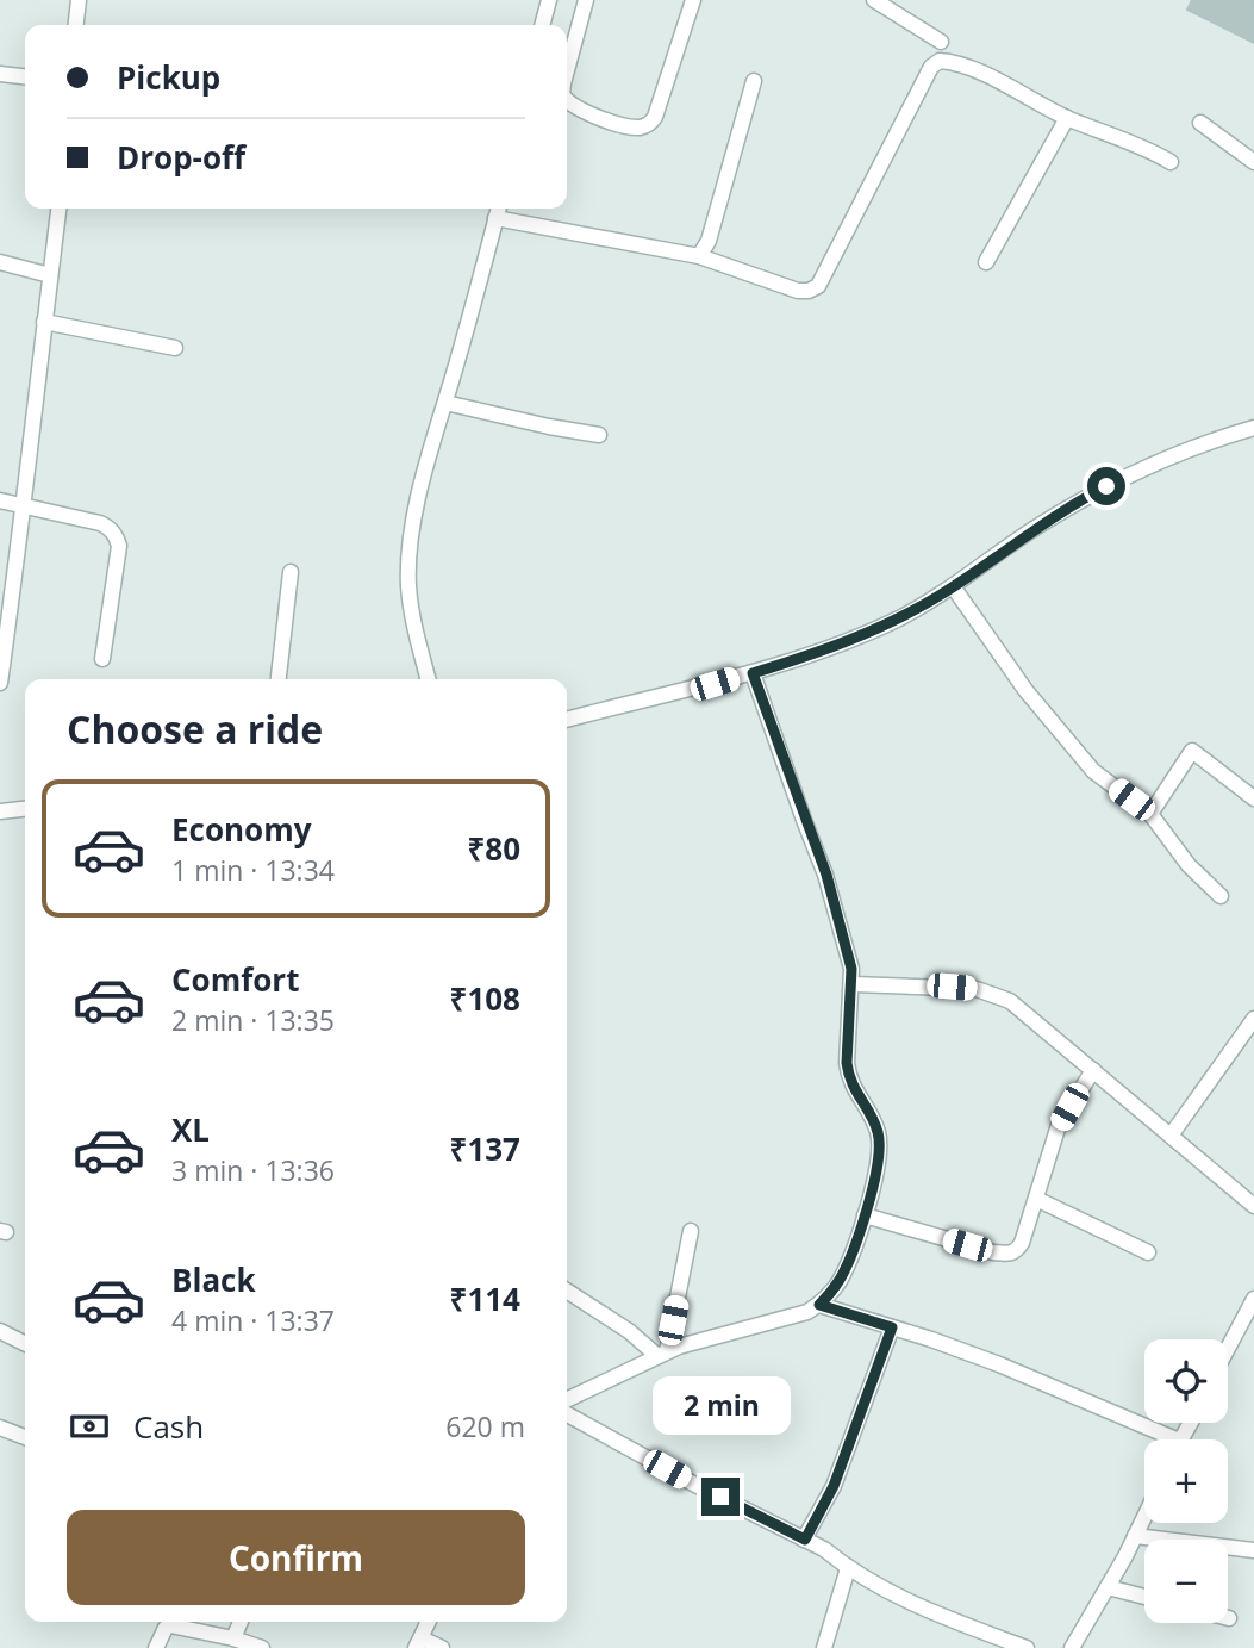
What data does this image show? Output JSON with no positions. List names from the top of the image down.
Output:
{
  "page": {
    "banner": ["Pickup", "Drop-off"],
    "heading": "Choose a ride",
    "list": [
      {
        "name": "Economy",
        "note": "1 min · 13:34",
        "value": "₹80"
      },
      {
        "name": "Comfort",
        "note": "2 min · 13:35",
        "value": "₹108"
      },
      {
        "name": "XL",
        "note": "3 min · 13:36",
        "value": "₹137"
      },
      {
        "name": "Black",
        "note": "4 min · 13:37",
        "value": "₹114"
      }
    ],
    "map_buttons": ["+", "−"],
    "bubble": "2 min",
    "pay": ["Cash", "620 m"],
    "buttons": "Confirm"
  }
}
